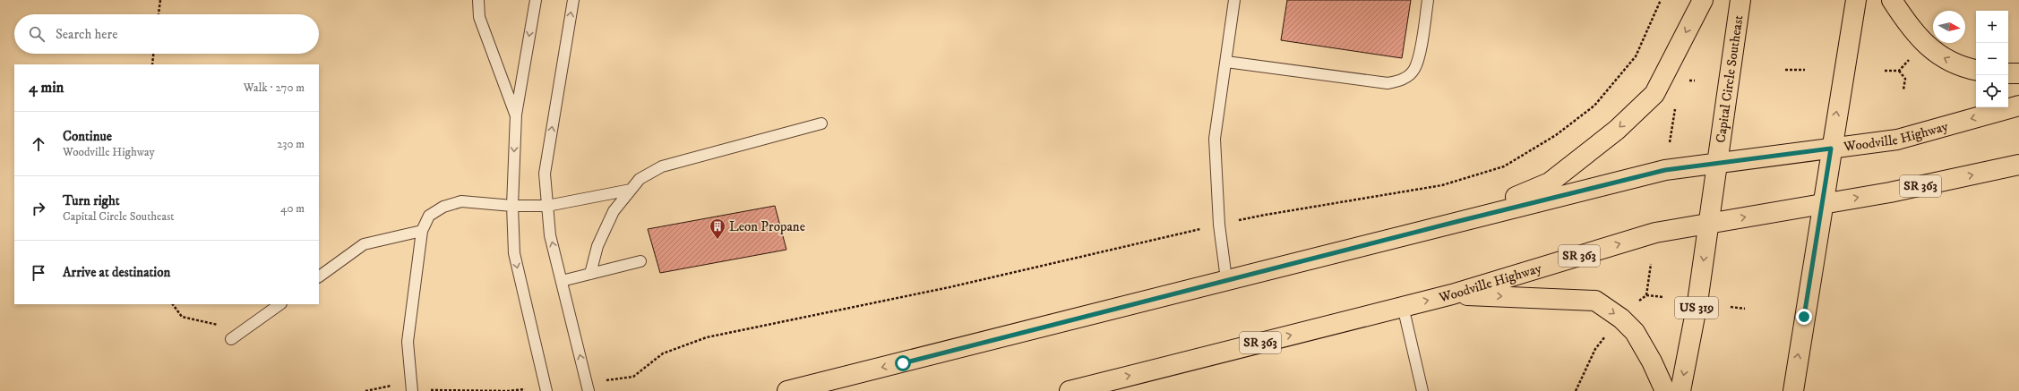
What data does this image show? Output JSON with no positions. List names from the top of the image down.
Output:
{
  "streets": {
    "main road": [
      "Capital Circle Southeast",
      "Woodville Highway",
      "SR 363",
      "US 319"
    ]
  },
  "crossings": [
    ["Capital Circle Southeast", "Woodville Highway"]
  ],
  "places": {
    "building": ["Leon Propane"]
  },
  "north": "right",
  "page": {
    "map_buttons": ["+", "−"],
    "search": "Search here",
    "heading": ["4 min", "Walk · 270 m"],
    "list": [
      ["Continue", "Woodville Highway", "230 m"],
      ["Turn right", "Capital Circle Southeast", "40 m"],
      "Arrive at destination"
    ]
  }
}
